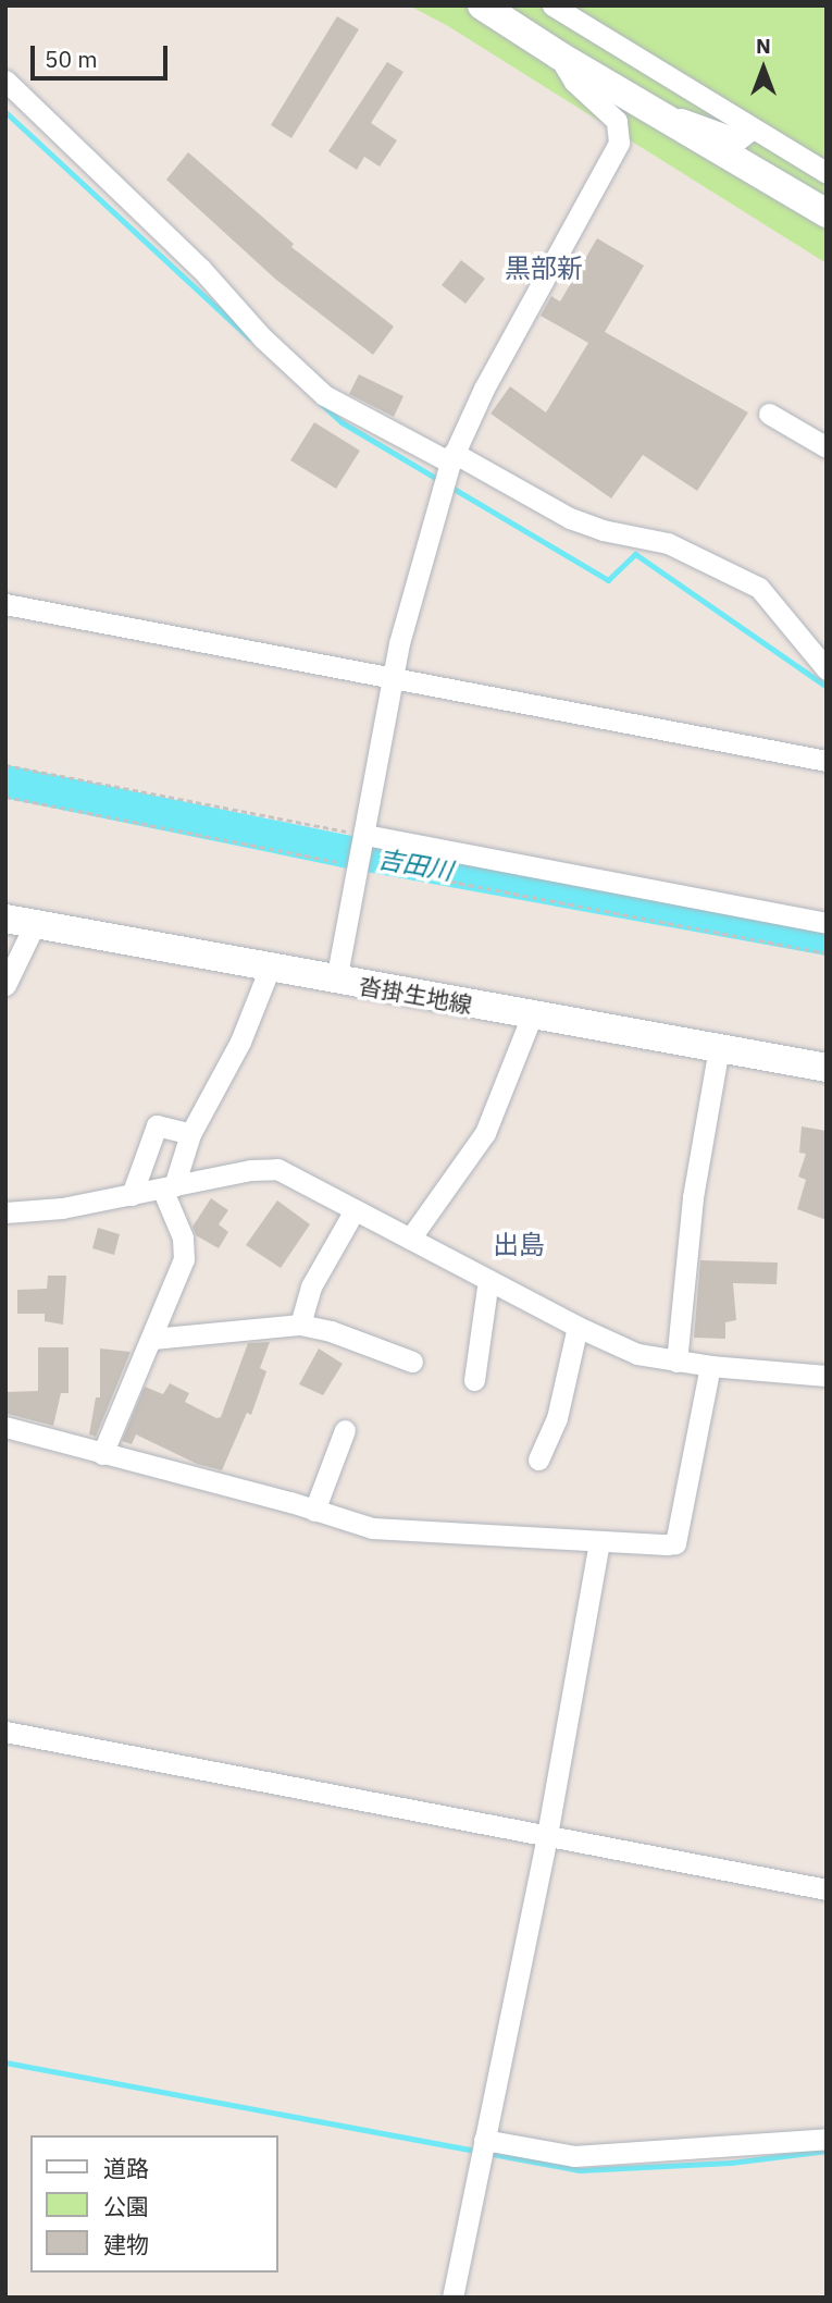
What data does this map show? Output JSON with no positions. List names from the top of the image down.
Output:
{
  "streets": {
    "main road": ["沓掛生地線"]
  },
  "districts": ["黒部新", "出島"],
  "water": ["吉田川"],
  "legend": ["道路", "公園", "建物"],
  "scale_bar": "50 m",
  "north": "top"
}
